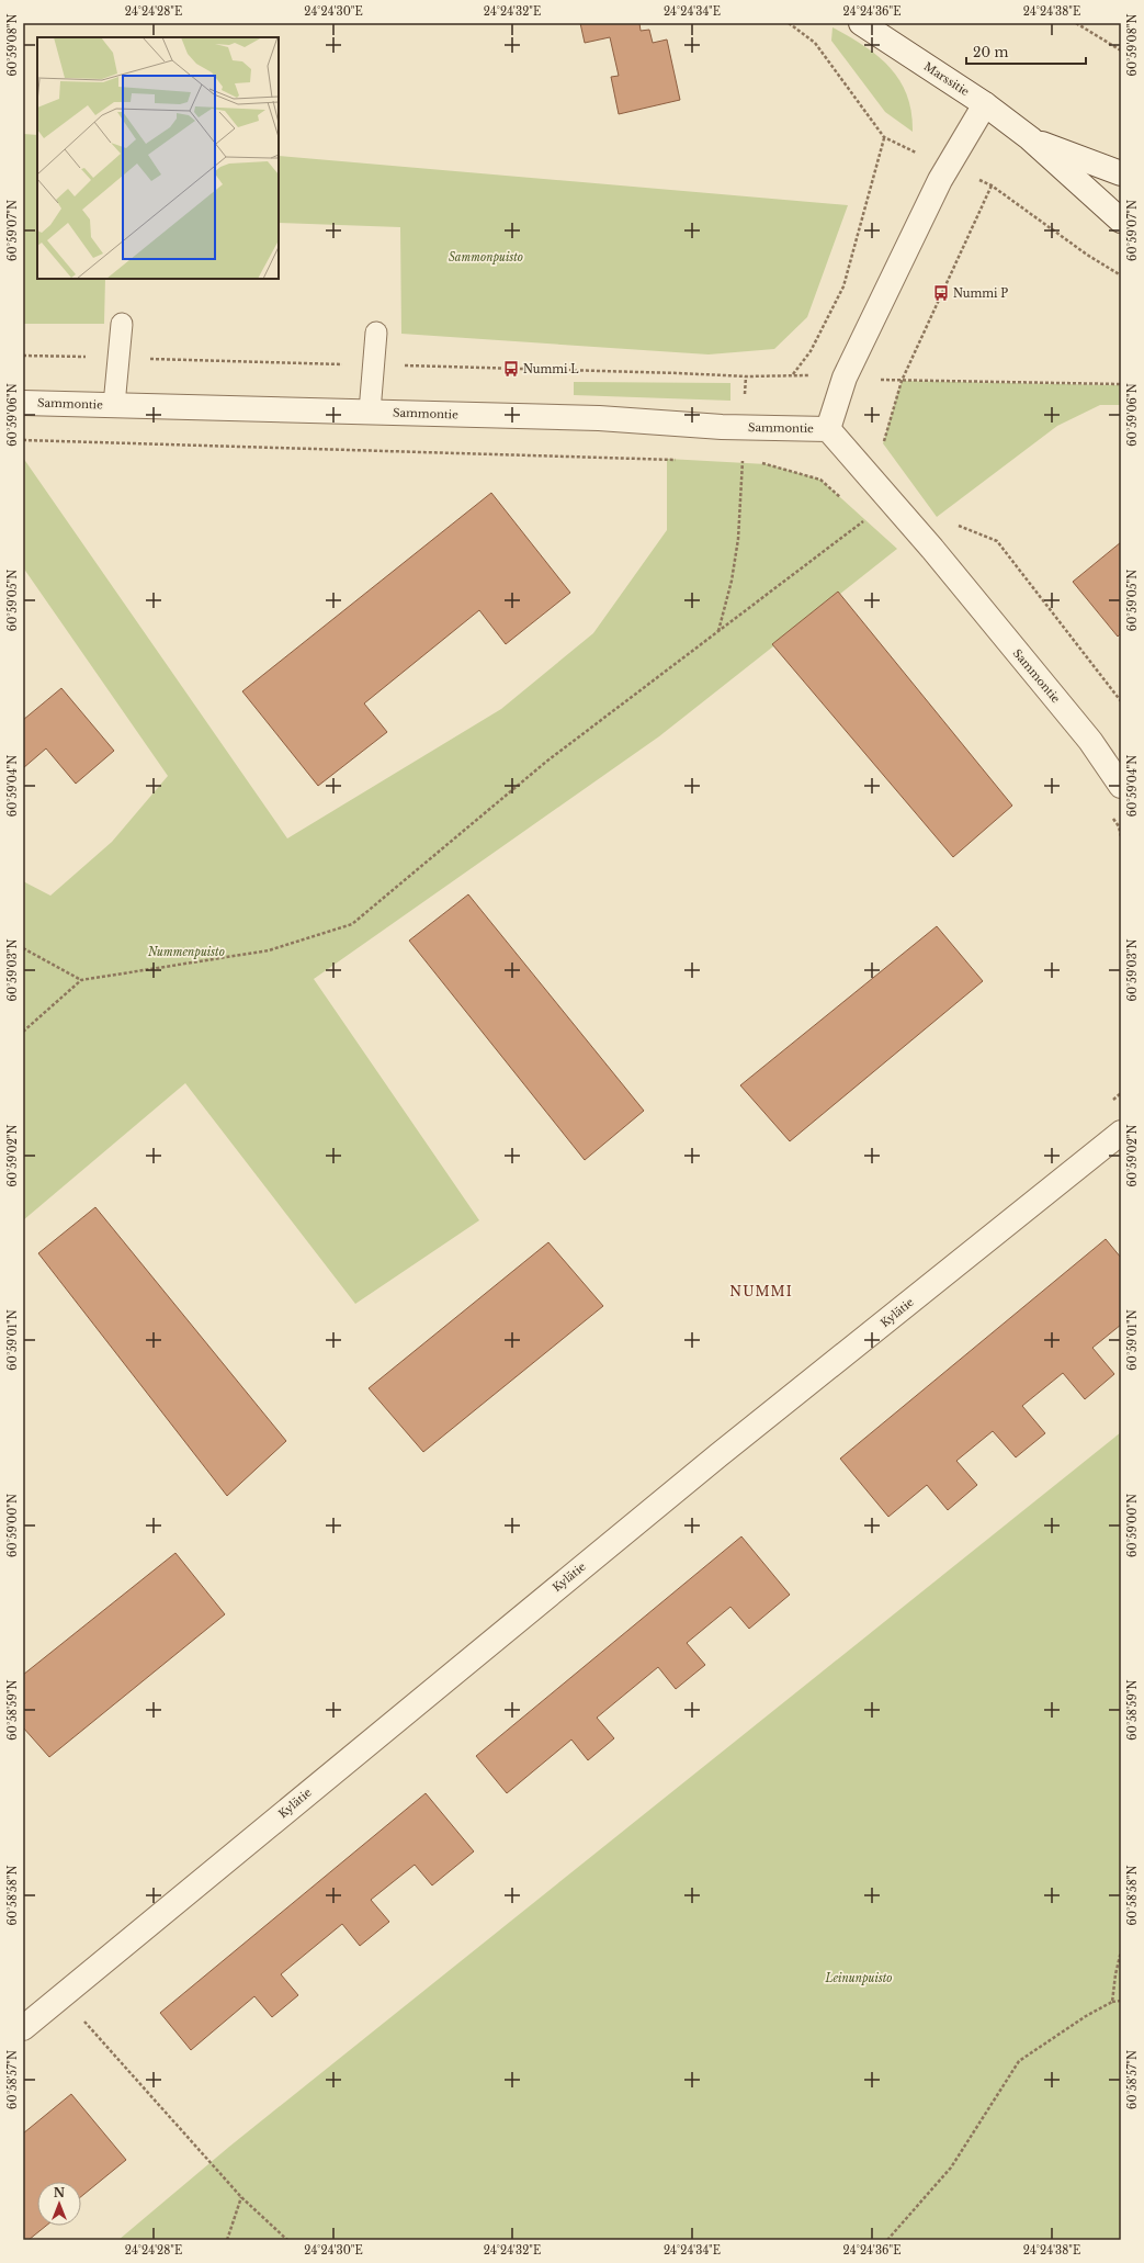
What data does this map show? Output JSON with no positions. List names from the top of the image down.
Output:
{
  "streets": {
    "street": ["Marssitie", "Sammontie", "Kylätie"]
  },
  "crossings": [
    ["Marssitie", "Sammontie"]
  ],
  "districts": ["NUMMI"],
  "parks": ["Sammonpuisto", "Nummenpuisto", "Leinunpuisto"],
  "places": {
    "bus stop": ["Nummi P", "Nummi L"]
  },
  "scale_bar": "20 m",
  "north": "top",
  "coordinates": [
    "24°24'28\"E",
    "24°24'30\"E",
    "24°24'32\"E",
    "24°24'34\"E",
    "24°24'36\"E",
    "24°24'38\"E",
    "60°59'08\"N",
    "60°59'07\"N",
    "60°59'06\"N",
    "60°59'05\"N",
    "60°59'04\"N",
    "60°59'03\"N",
    "60°59'02\"N",
    "60°59'01\"N",
    "60°59'00\"N",
    "60°58'59\"N",
    "60°58'58\"N",
    "60°58'57\"N"
  ]
}
